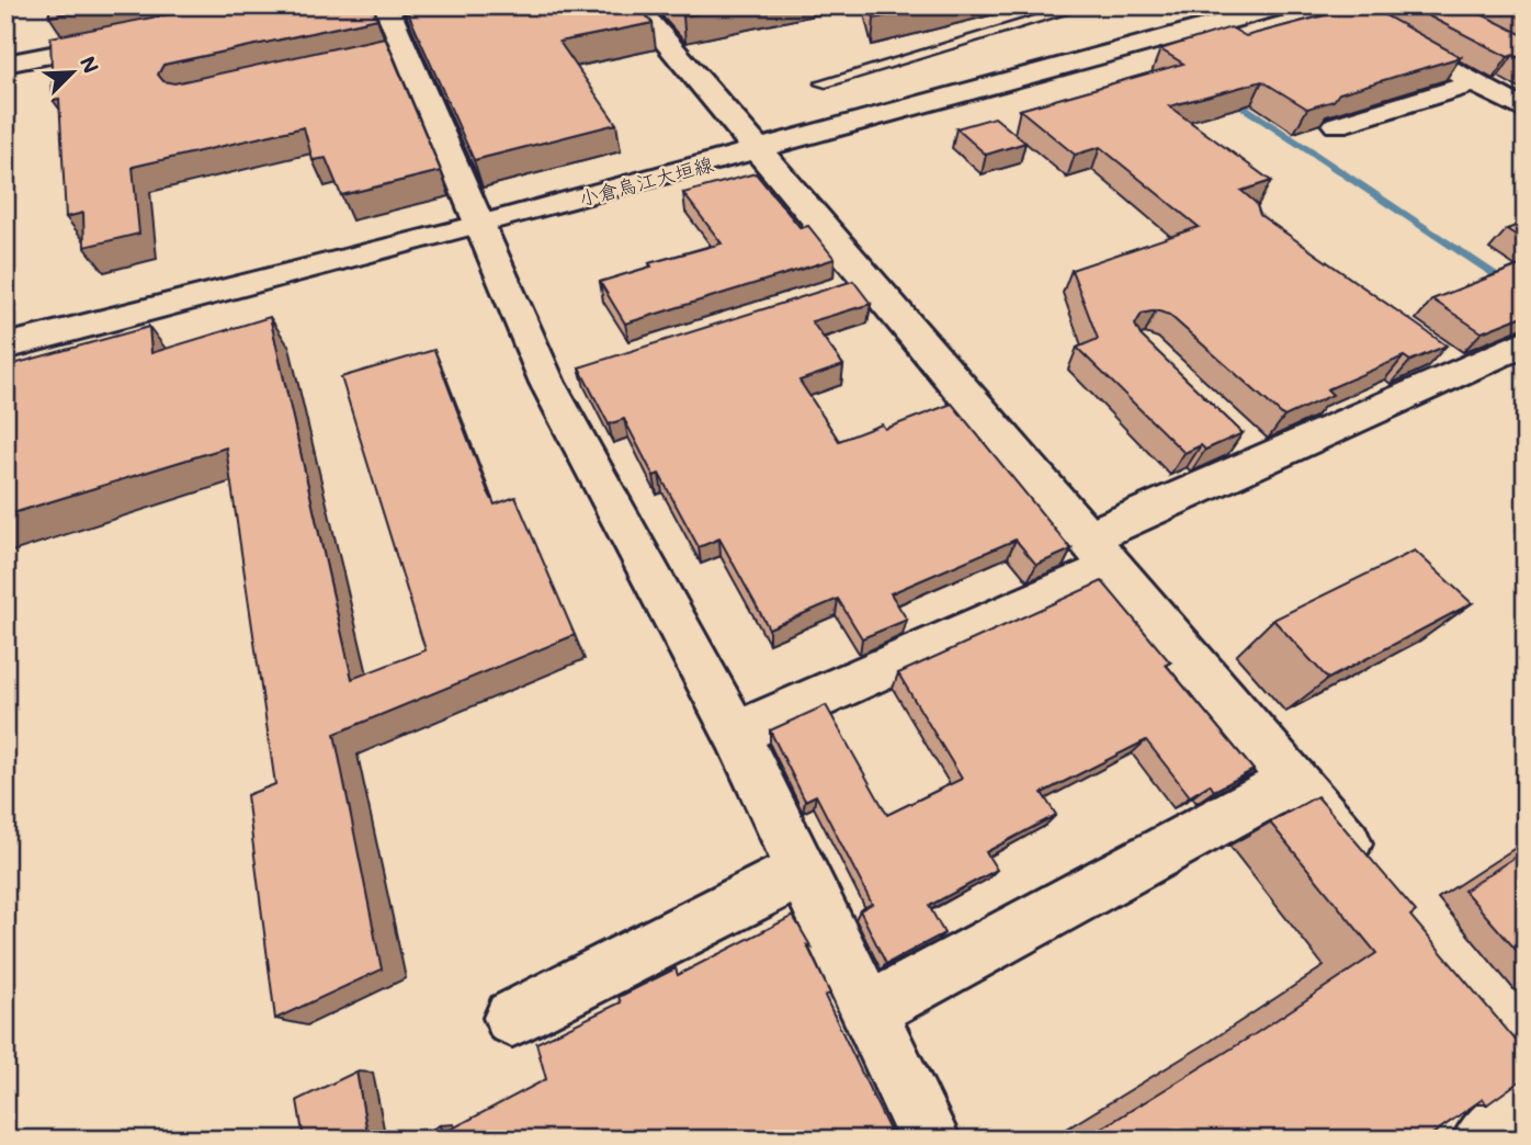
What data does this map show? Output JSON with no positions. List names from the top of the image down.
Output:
{
  "streets": {
    "street": ["小倉烏江大垣線"]
  },
  "north": "top right"
}
